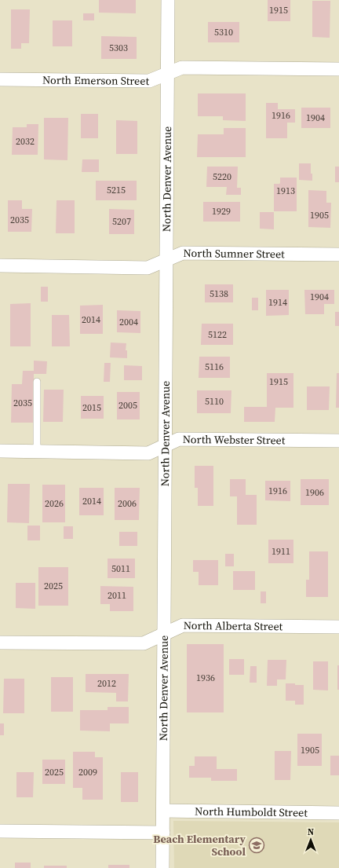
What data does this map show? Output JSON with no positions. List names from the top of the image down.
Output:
{
  "streets": {
    "street": [
      "North Emerson Street",
      "North Denver Avenue",
      "North Sumner Street",
      "North Webster Street",
      "North Alberta Street",
      "North Humboldt Street"
    ]
  },
  "crossings": [
    ["North Emerson Street", "North Denver Avenue"],
    ["North Denver Avenue", "North Sumner Street"],
    ["North Denver Avenue", "North Webster Street"],
    ["North Denver Avenue", "North Alberta Street"],
    ["North Denver Avenue", "North Humboldt Street"]
  ],
  "places": {
    "school or university": ["Beach Elementary School"]
  },
  "house_numbers": [
    "1915",
    "5310",
    "5303",
    "1916",
    "1904",
    "2032",
    "5220",
    "5215",
    "1913",
    "1929",
    "1905",
    "2035",
    "5207",
    "5138",
    "1904",
    "1914",
    "2014",
    "2004",
    "5122",
    "5116",
    "1915",
    "5110",
    "2035",
    "2005",
    "2015",
    "1916",
    "1906",
    "2014",
    "2026",
    "2006",
    "1911",
    "5011",
    "2025",
    "2011",
    "1936",
    "2012",
    "1905",
    "2025",
    "2009"
  ],
  "north": "top"
}
